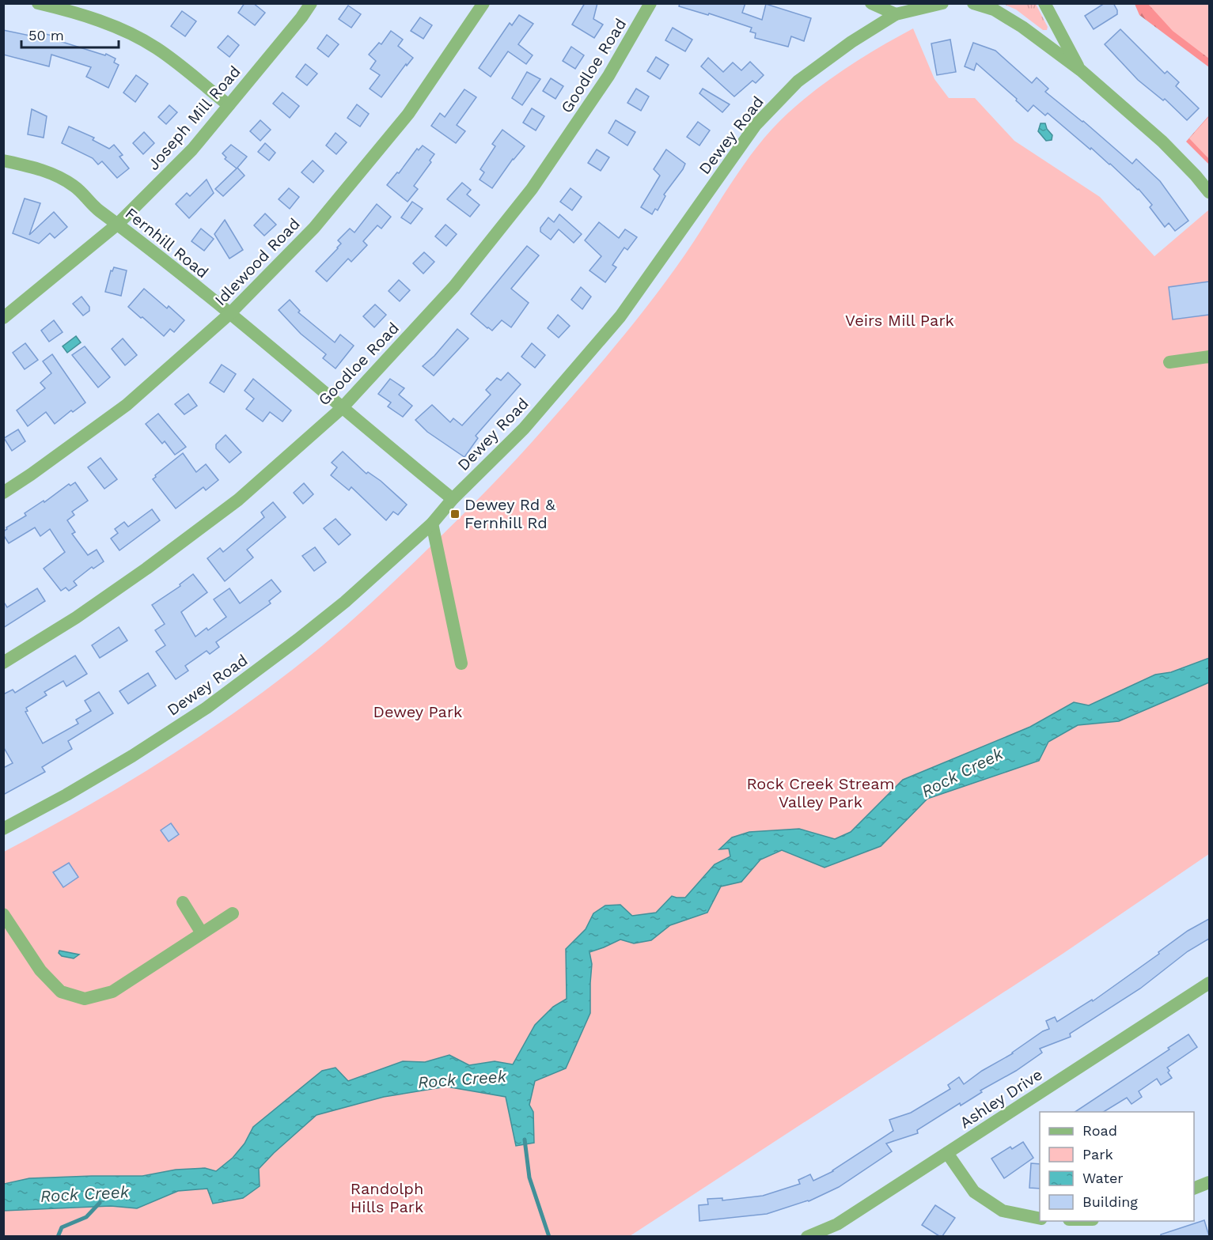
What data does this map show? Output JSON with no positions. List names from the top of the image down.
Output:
{
  "streets": {
    "street": [
      "Goodloe Road",
      "Joseph Mill Road",
      "Dewey Road",
      "Fernhill Road",
      "Idlewood Road",
      "Ashley Drive"
    ]
  },
  "crossings": [
    ["Goodloe Road", "Fernhill Road"],
    ["Joseph Mill Road", "Fernhill Road"],
    ["Dewey Road", "Fernhill Road"],
    ["Fernhill Road", "Idlewood Road"]
  ],
  "water": ["Rock Creek"],
  "parks": [
    "Veirs Mill Park",
    "Dewey Park",
    "Rock Creek Stream Valley Park",
    "Randolph Hills Park"
  ],
  "places": {
    "transit": ["Dewey Rd & Fernhill Rd"]
  },
  "legend": [
    "Road",
    "Park",
    "Water",
    "Building"
  ],
  "scale_bar": "50 m"
}
